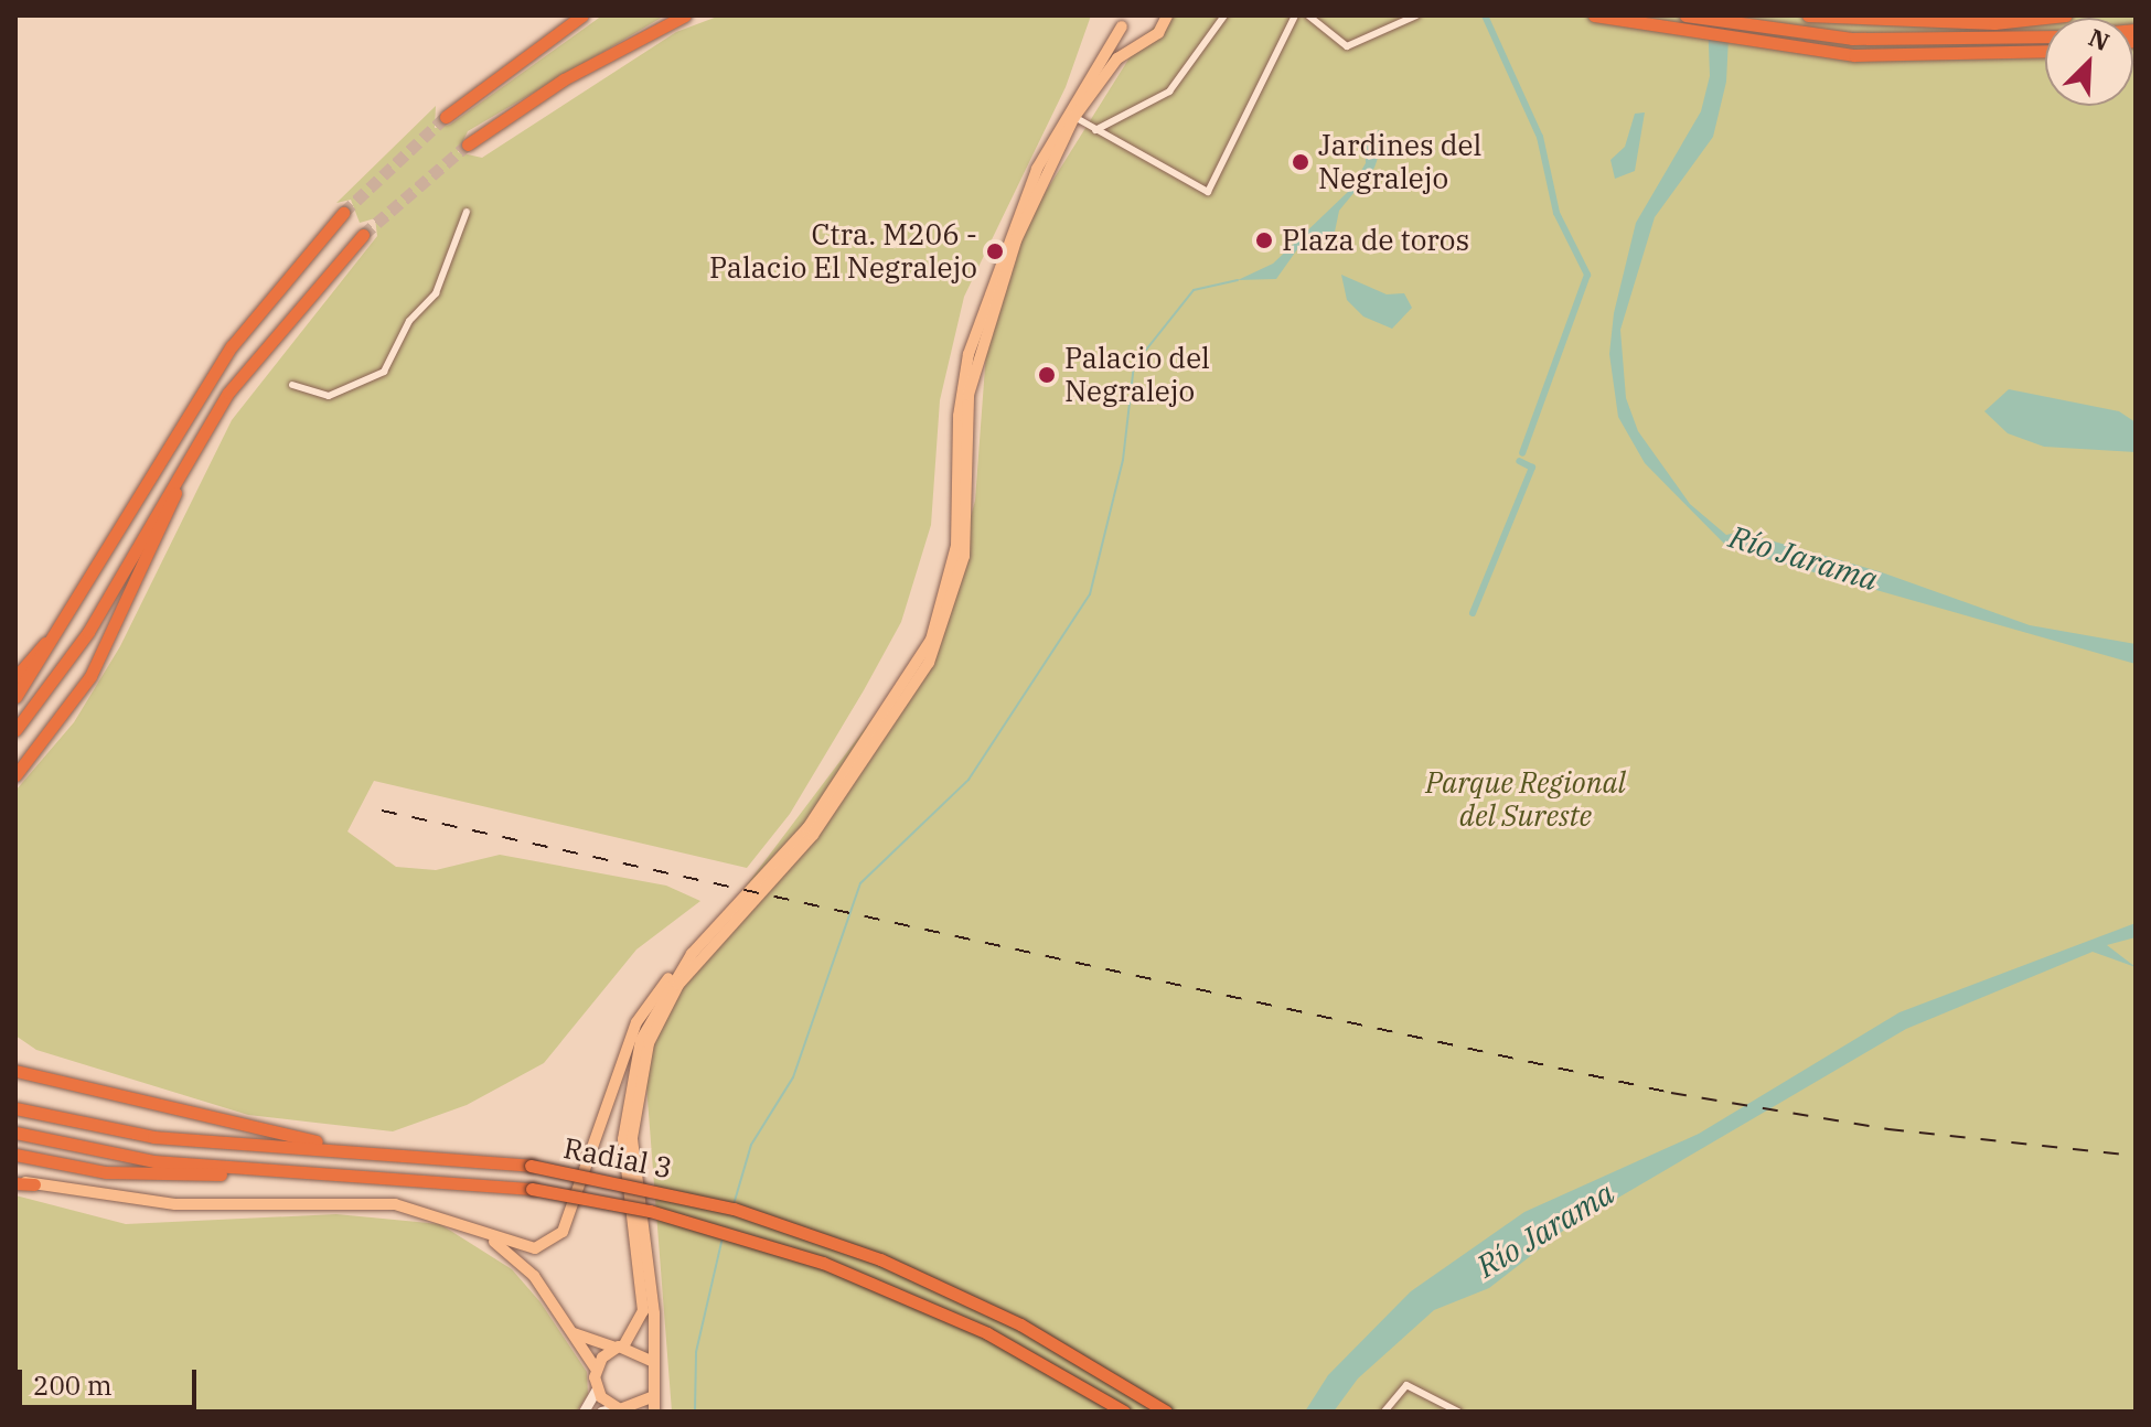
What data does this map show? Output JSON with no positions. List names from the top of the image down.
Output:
{
  "streets": {
    "highway": ["Radial 3"]
  },
  "water": ["Río Jarama"],
  "parks": ["Parque Regional del Sureste"],
  "places": [
    "Jardines del Negralejo",
    "Plaza de toros",
    "Ctra. M206 - Palacio El Negralejo",
    "Palacio del Negralejo"
  ],
  "scale_bar": "200 m",
  "north": "top right"
}
